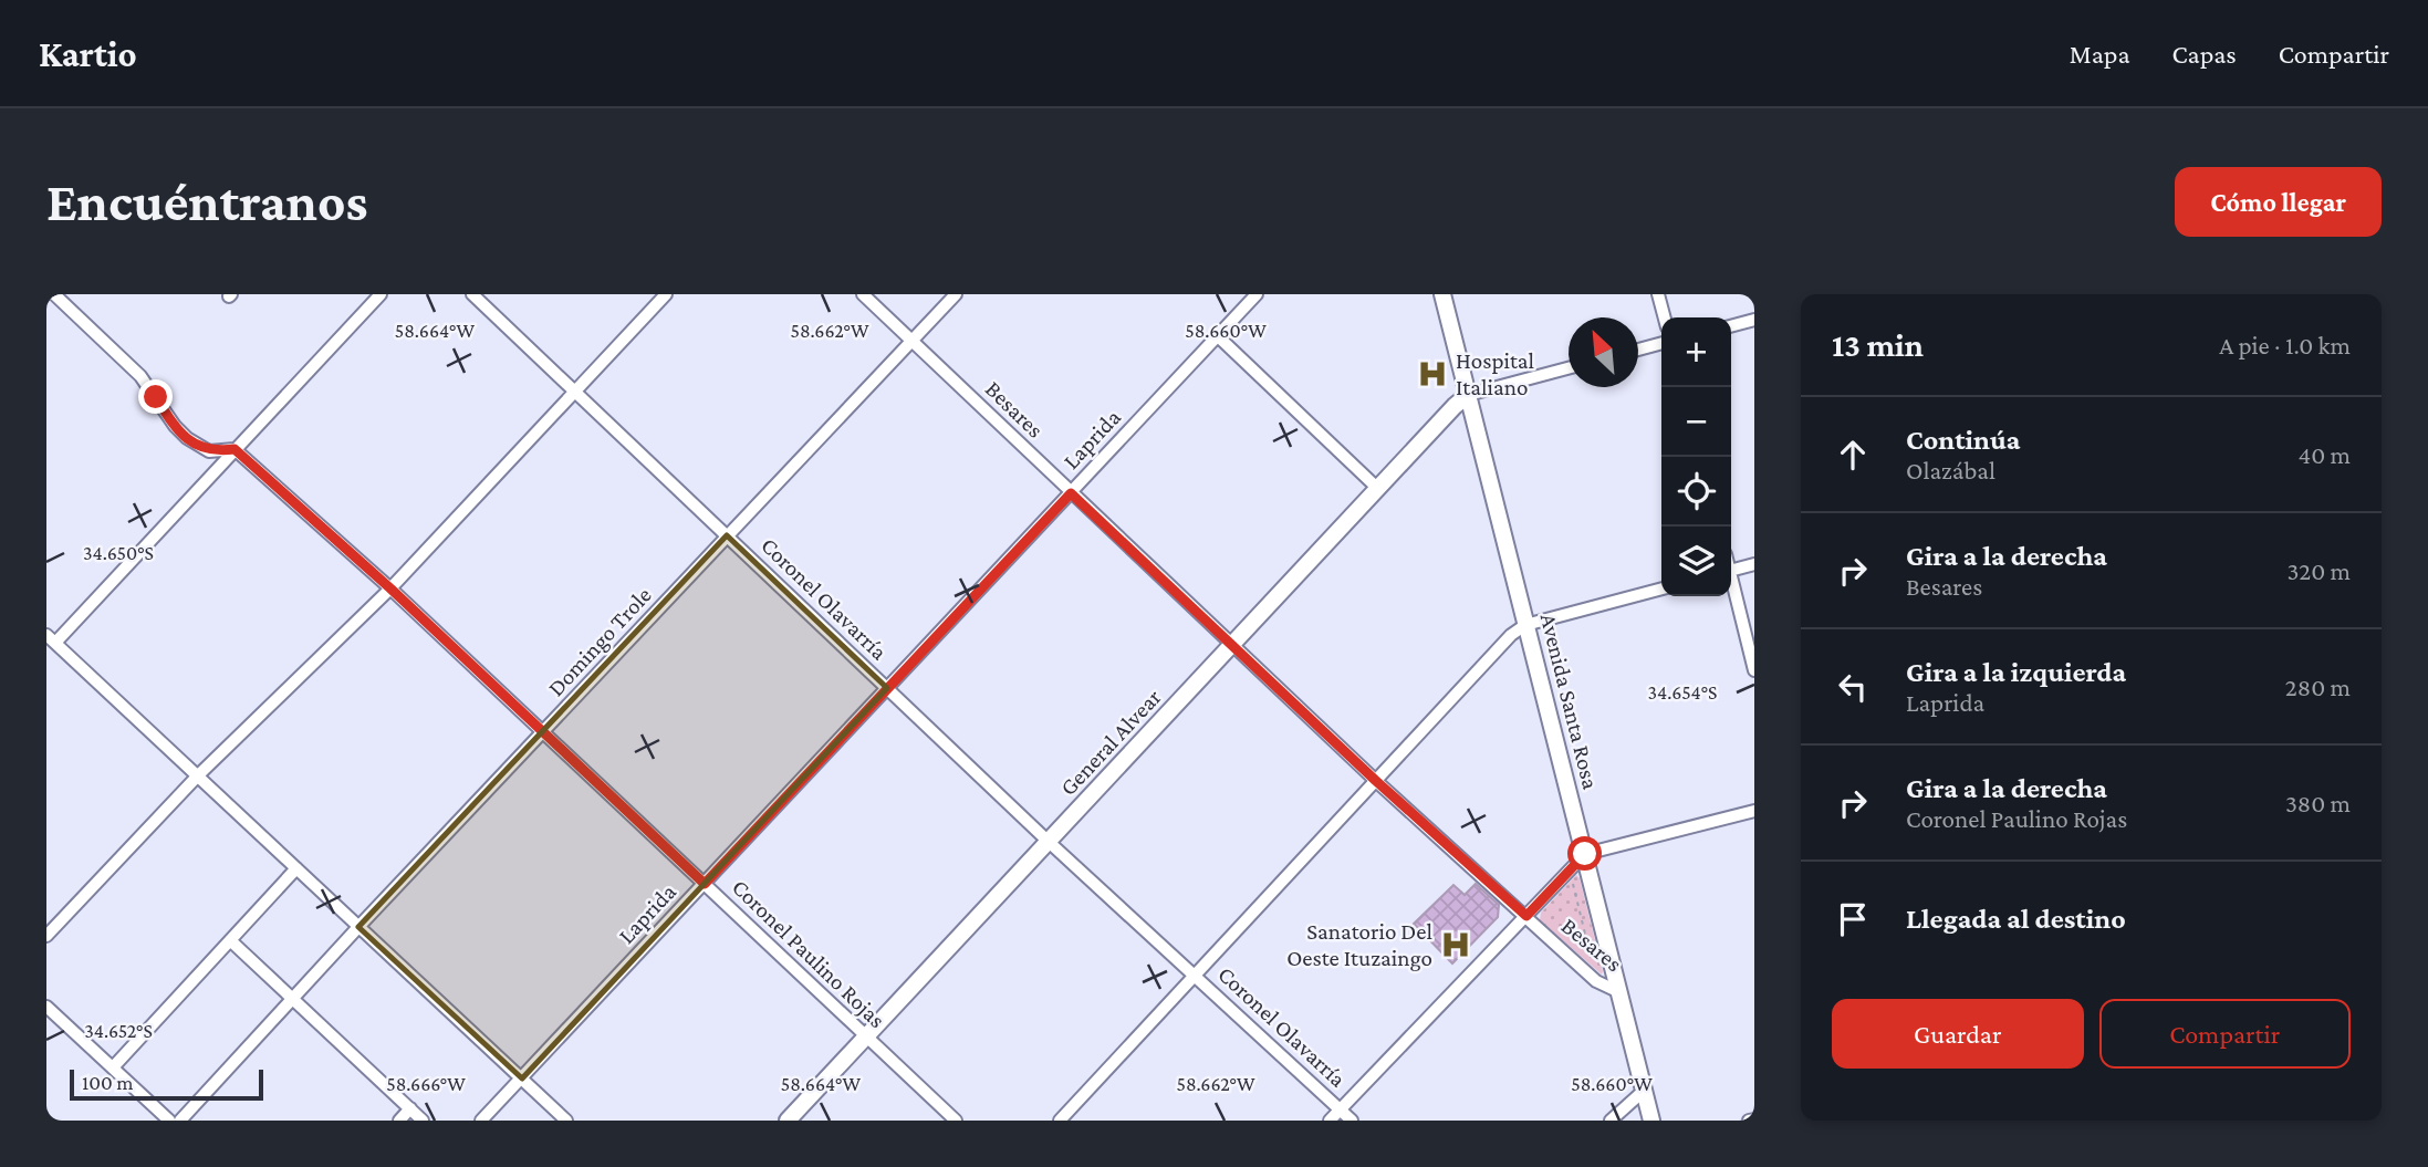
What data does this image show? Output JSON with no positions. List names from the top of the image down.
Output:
{
  "streets": {
    "street": [
      "Besares",
      "Laprida",
      "Coronel Olavarría",
      "Domingo Trole",
      "Avenida Santa Rosa",
      "General Alvear",
      "Coronel Paulino Rojas"
    ]
  },
  "crossings": [
    ["Besares", "Laprida"],
    ["Besares", "Domingo Trole"],
    ["Besares", "Avenida Santa Rosa"],
    ["Besares", "General Alvear"],
    ["Laprida", "Coronel Olavarría"],
    ["Laprida", "Coronel Paulino Rojas"],
    ["Coronel Olavarría", "Domingo Trole"],
    ["Coronel Olavarría", "General Alvear"],
    ["Domingo Trole", "Coronel Paulino Rojas"],
    ["Avenida Santa Rosa", "General Alvear"],
    ["General Alvear", "Coronel Paulino Rojas"]
  ],
  "places": {
    "hospital": ["Hospital Italiano", "Sanatorio Del Oeste Ituzaingo"]
  },
  "scale_bar": "100 m",
  "north": "top left",
  "page": {
    "header": "Kartio",
    "nav": ["Mapa", "Capas", "Compartir"],
    "buttons": [
      "Cómo llegar",
      ["Guardar", "Compartir"]
    ],
    "title": "Encuéntranos",
    "heading": ["13 min", "A pie · 1.0 km"],
    "map_buttons": ["+", "−"],
    "list": [
      ["Continúa", "Olazábal", "40 m"],
      ["Gira a la derecha", "Besares", "320 m"],
      ["Gira a la izquierda", "Laprida", "280 m"],
      ["Gira a la derecha", "Coronel Paulino Rojas", "380 m"],
      "Llegada al destino"
    ],
    "scale": "100 m"
  },
  "coordinates": [
    "58.664°W",
    "58.662°W",
    "58.660°W",
    "34.650°S",
    "34.654°S",
    "34.652°S",
    "58.666°W"
  ]
}
